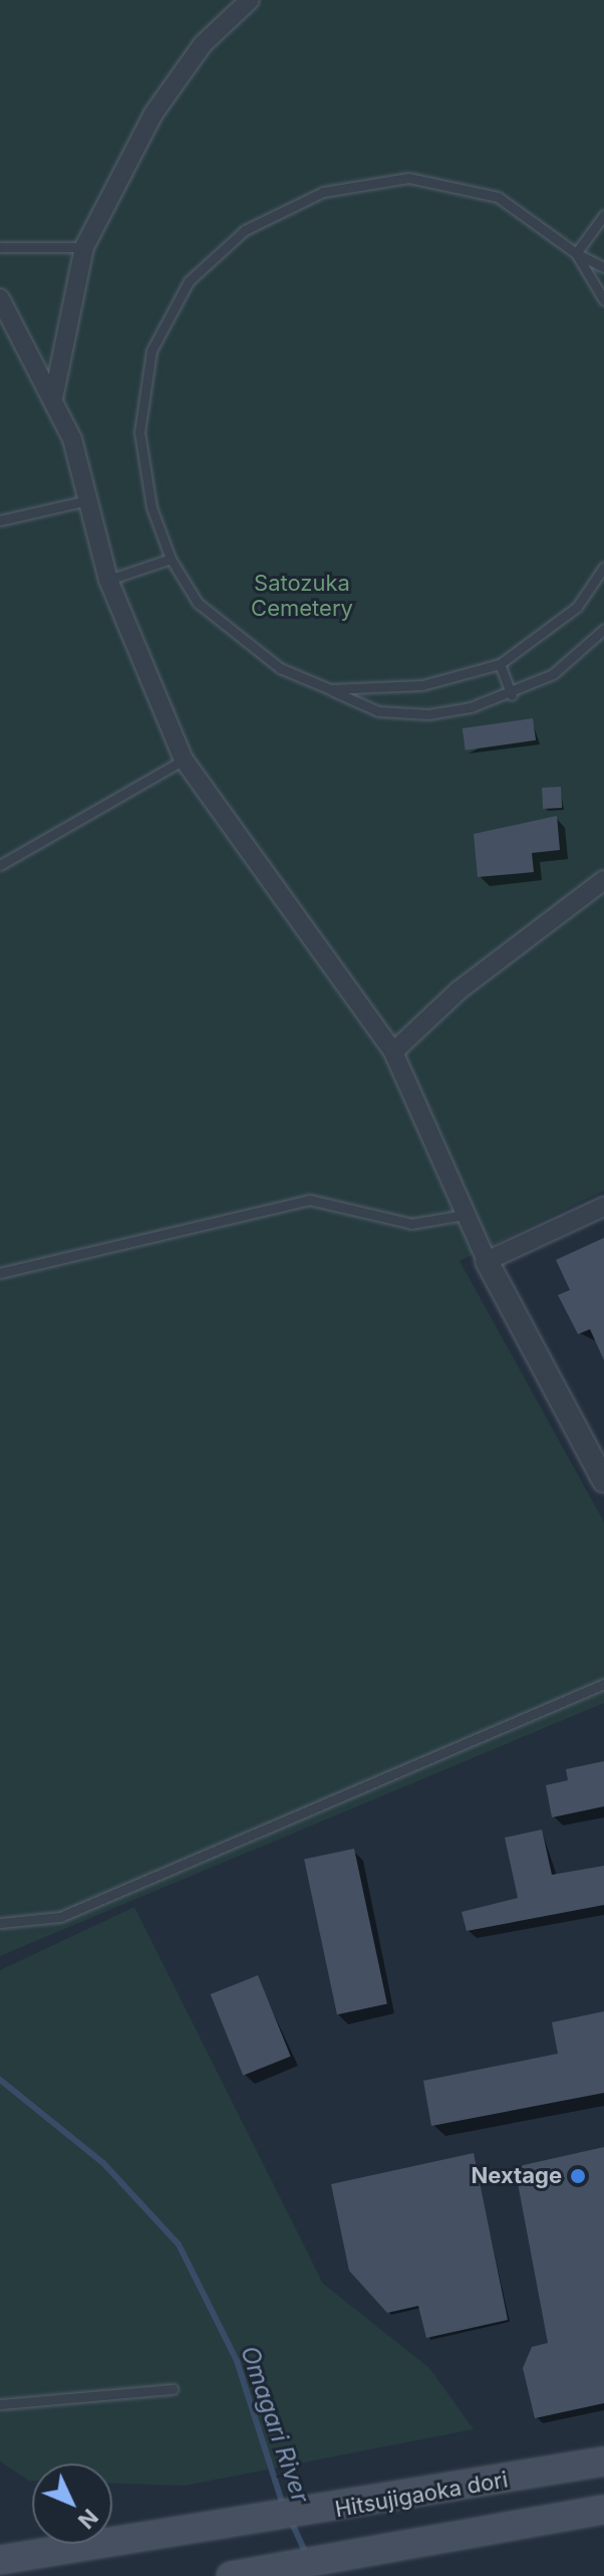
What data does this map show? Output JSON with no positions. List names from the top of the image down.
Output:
{
  "streets": {
    "main road": ["Hitsujigaoka dori"]
  },
  "water": ["Omagari River"],
  "parks": ["Satozuka Cemetery"],
  "places": ["Nextage"],
  "north": "bottom right"
}
